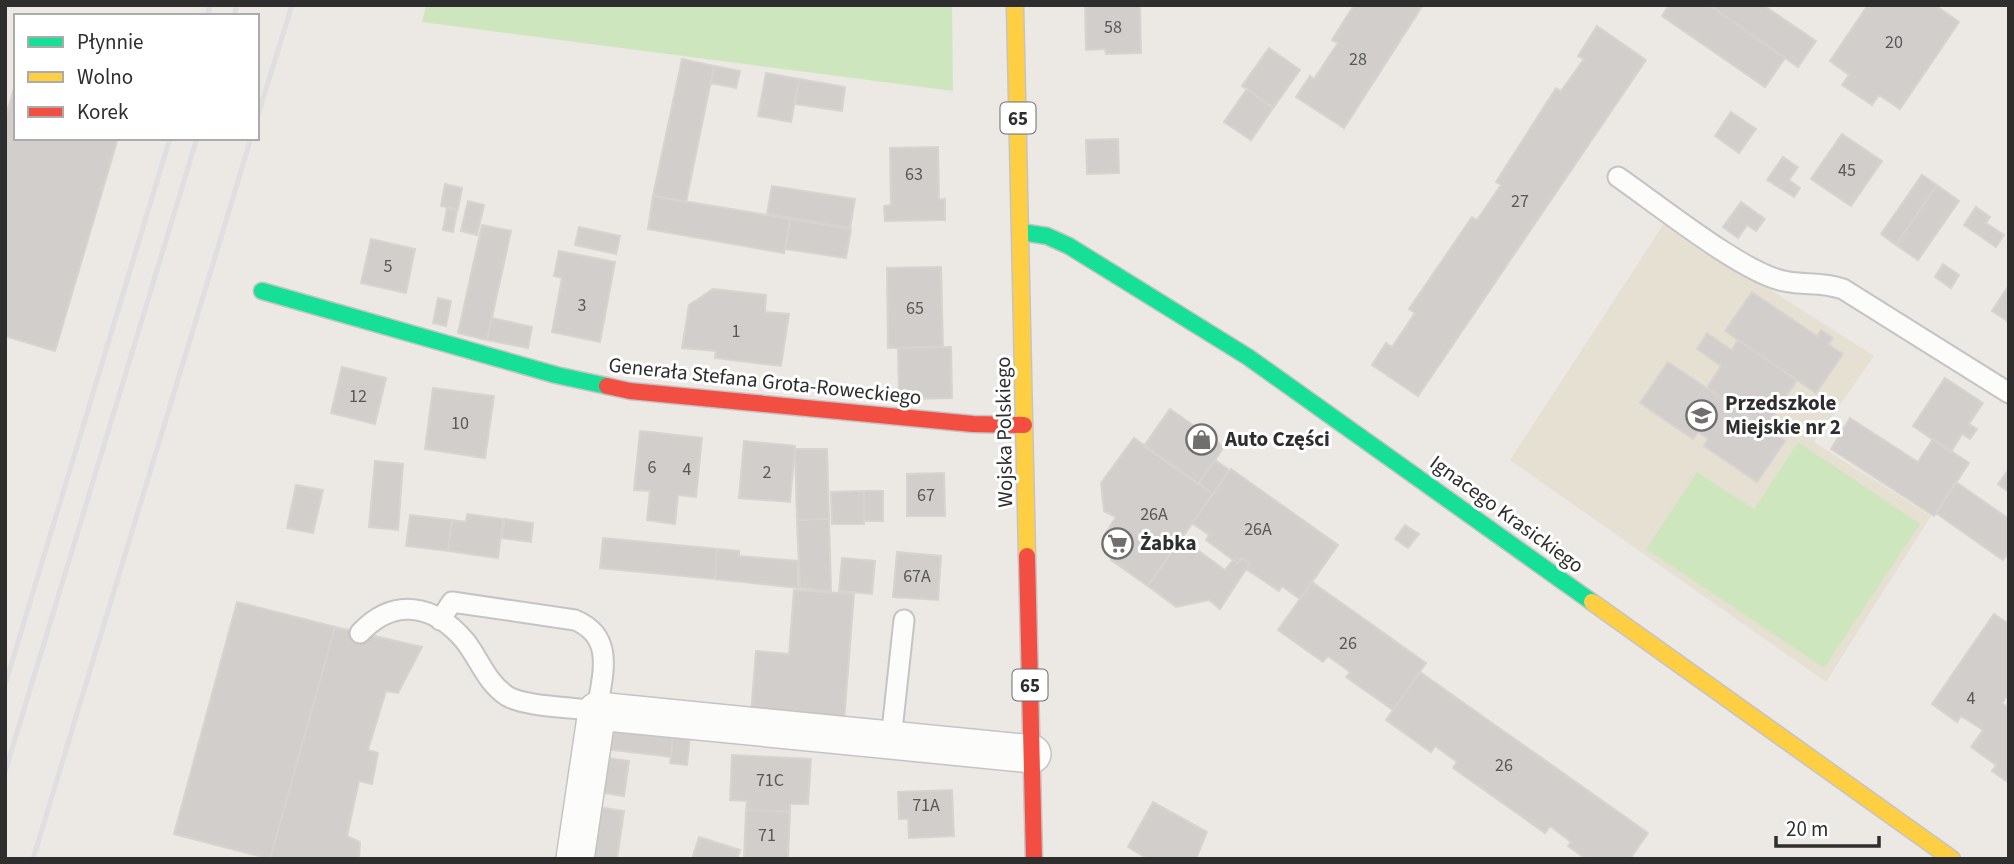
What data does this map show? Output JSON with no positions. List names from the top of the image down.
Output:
{
  "streets": {
    "street": [
      "65",
      "Generała Stefana Grota-Roweckiego",
      "Wojska Polskiego",
      "Ignacego Krasickiego"
    ]
  },
  "crossings": [
    ["Generała Stefana Grota-Roweckiego", "Wojska Polskiego"],
    ["Wojska Polskiego", "Ignacego Krasickiego"]
  ],
  "places": {
    "school or university": ["Przedszkole Miejskie nr 2"],
    "shop": ["Auto Części"],
    "supermarket": ["Żabka"]
  },
  "house_numbers": [
    "58",
    "20",
    "28",
    "45",
    "63",
    "27",
    "5",
    "3",
    "65",
    "1",
    "12",
    "10",
    "6",
    "4",
    "2",
    "67",
    "26A",
    "26A",
    "67A",
    "26",
    "4",
    "26",
    "71C",
    "71A",
    "71"
  ],
  "legend": ["Płynnie", "Wolno", "Korek"],
  "scale_bar": "20 m"
}
